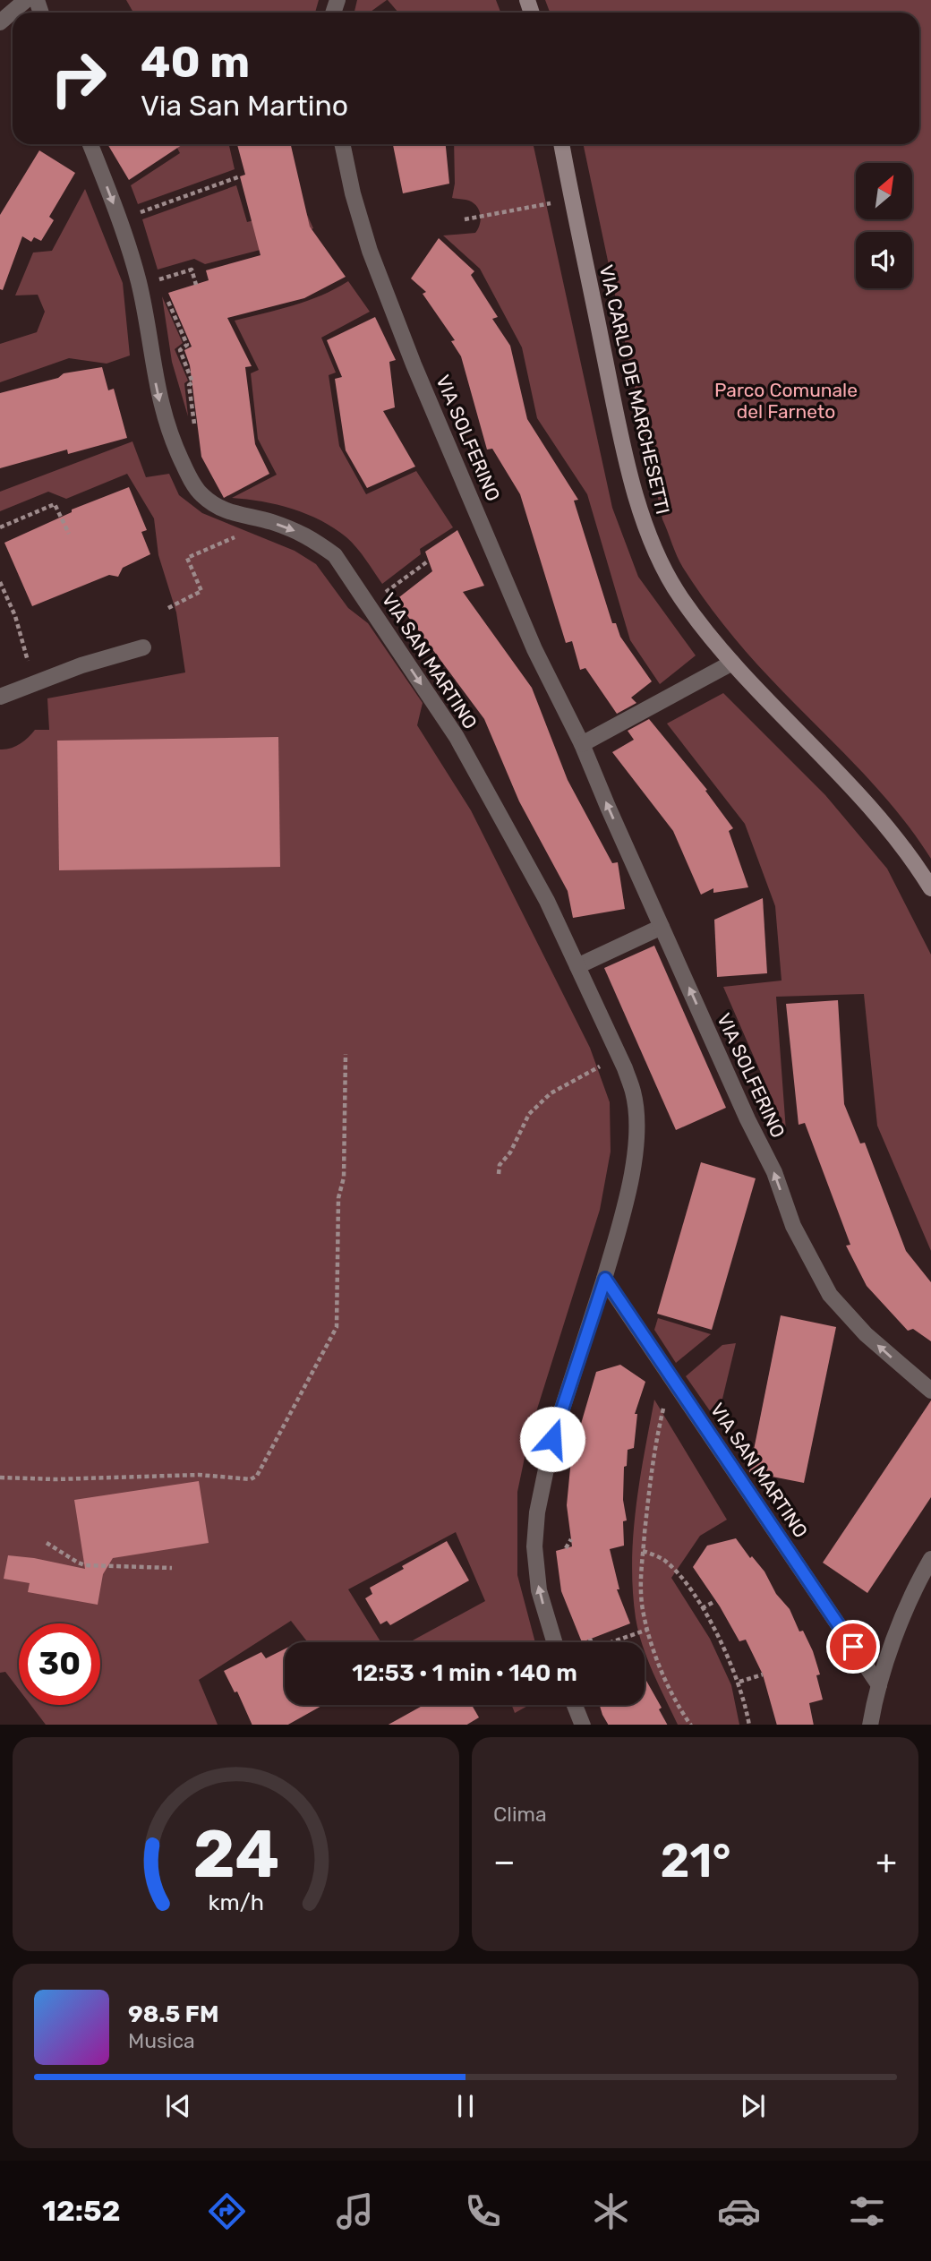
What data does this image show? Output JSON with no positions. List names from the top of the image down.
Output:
{
  "streets": {
    "main road": ["VIA CARLO DE MARCHESETTI"],
    "street": ["VIA SOLFERINO", "VIA SAN MARTINO"]
  },
  "one_way": ["VIA SOLFERINO"],
  "parks": ["Parco Comunale del Farneto"],
  "north": "top right",
  "page": {
    "turn": ["40 m", "Via San Martino"],
    "limit": "30",
    "trip": "12:53 · 1 min · 140 m",
    "tile": "Clima",
    "heat": ["−", "21°", "+"],
    "song": ["98.5 FM", "Musica"],
    "tabs": "12:52",
    "gauge": ["24", "km/h"]
  }
}
